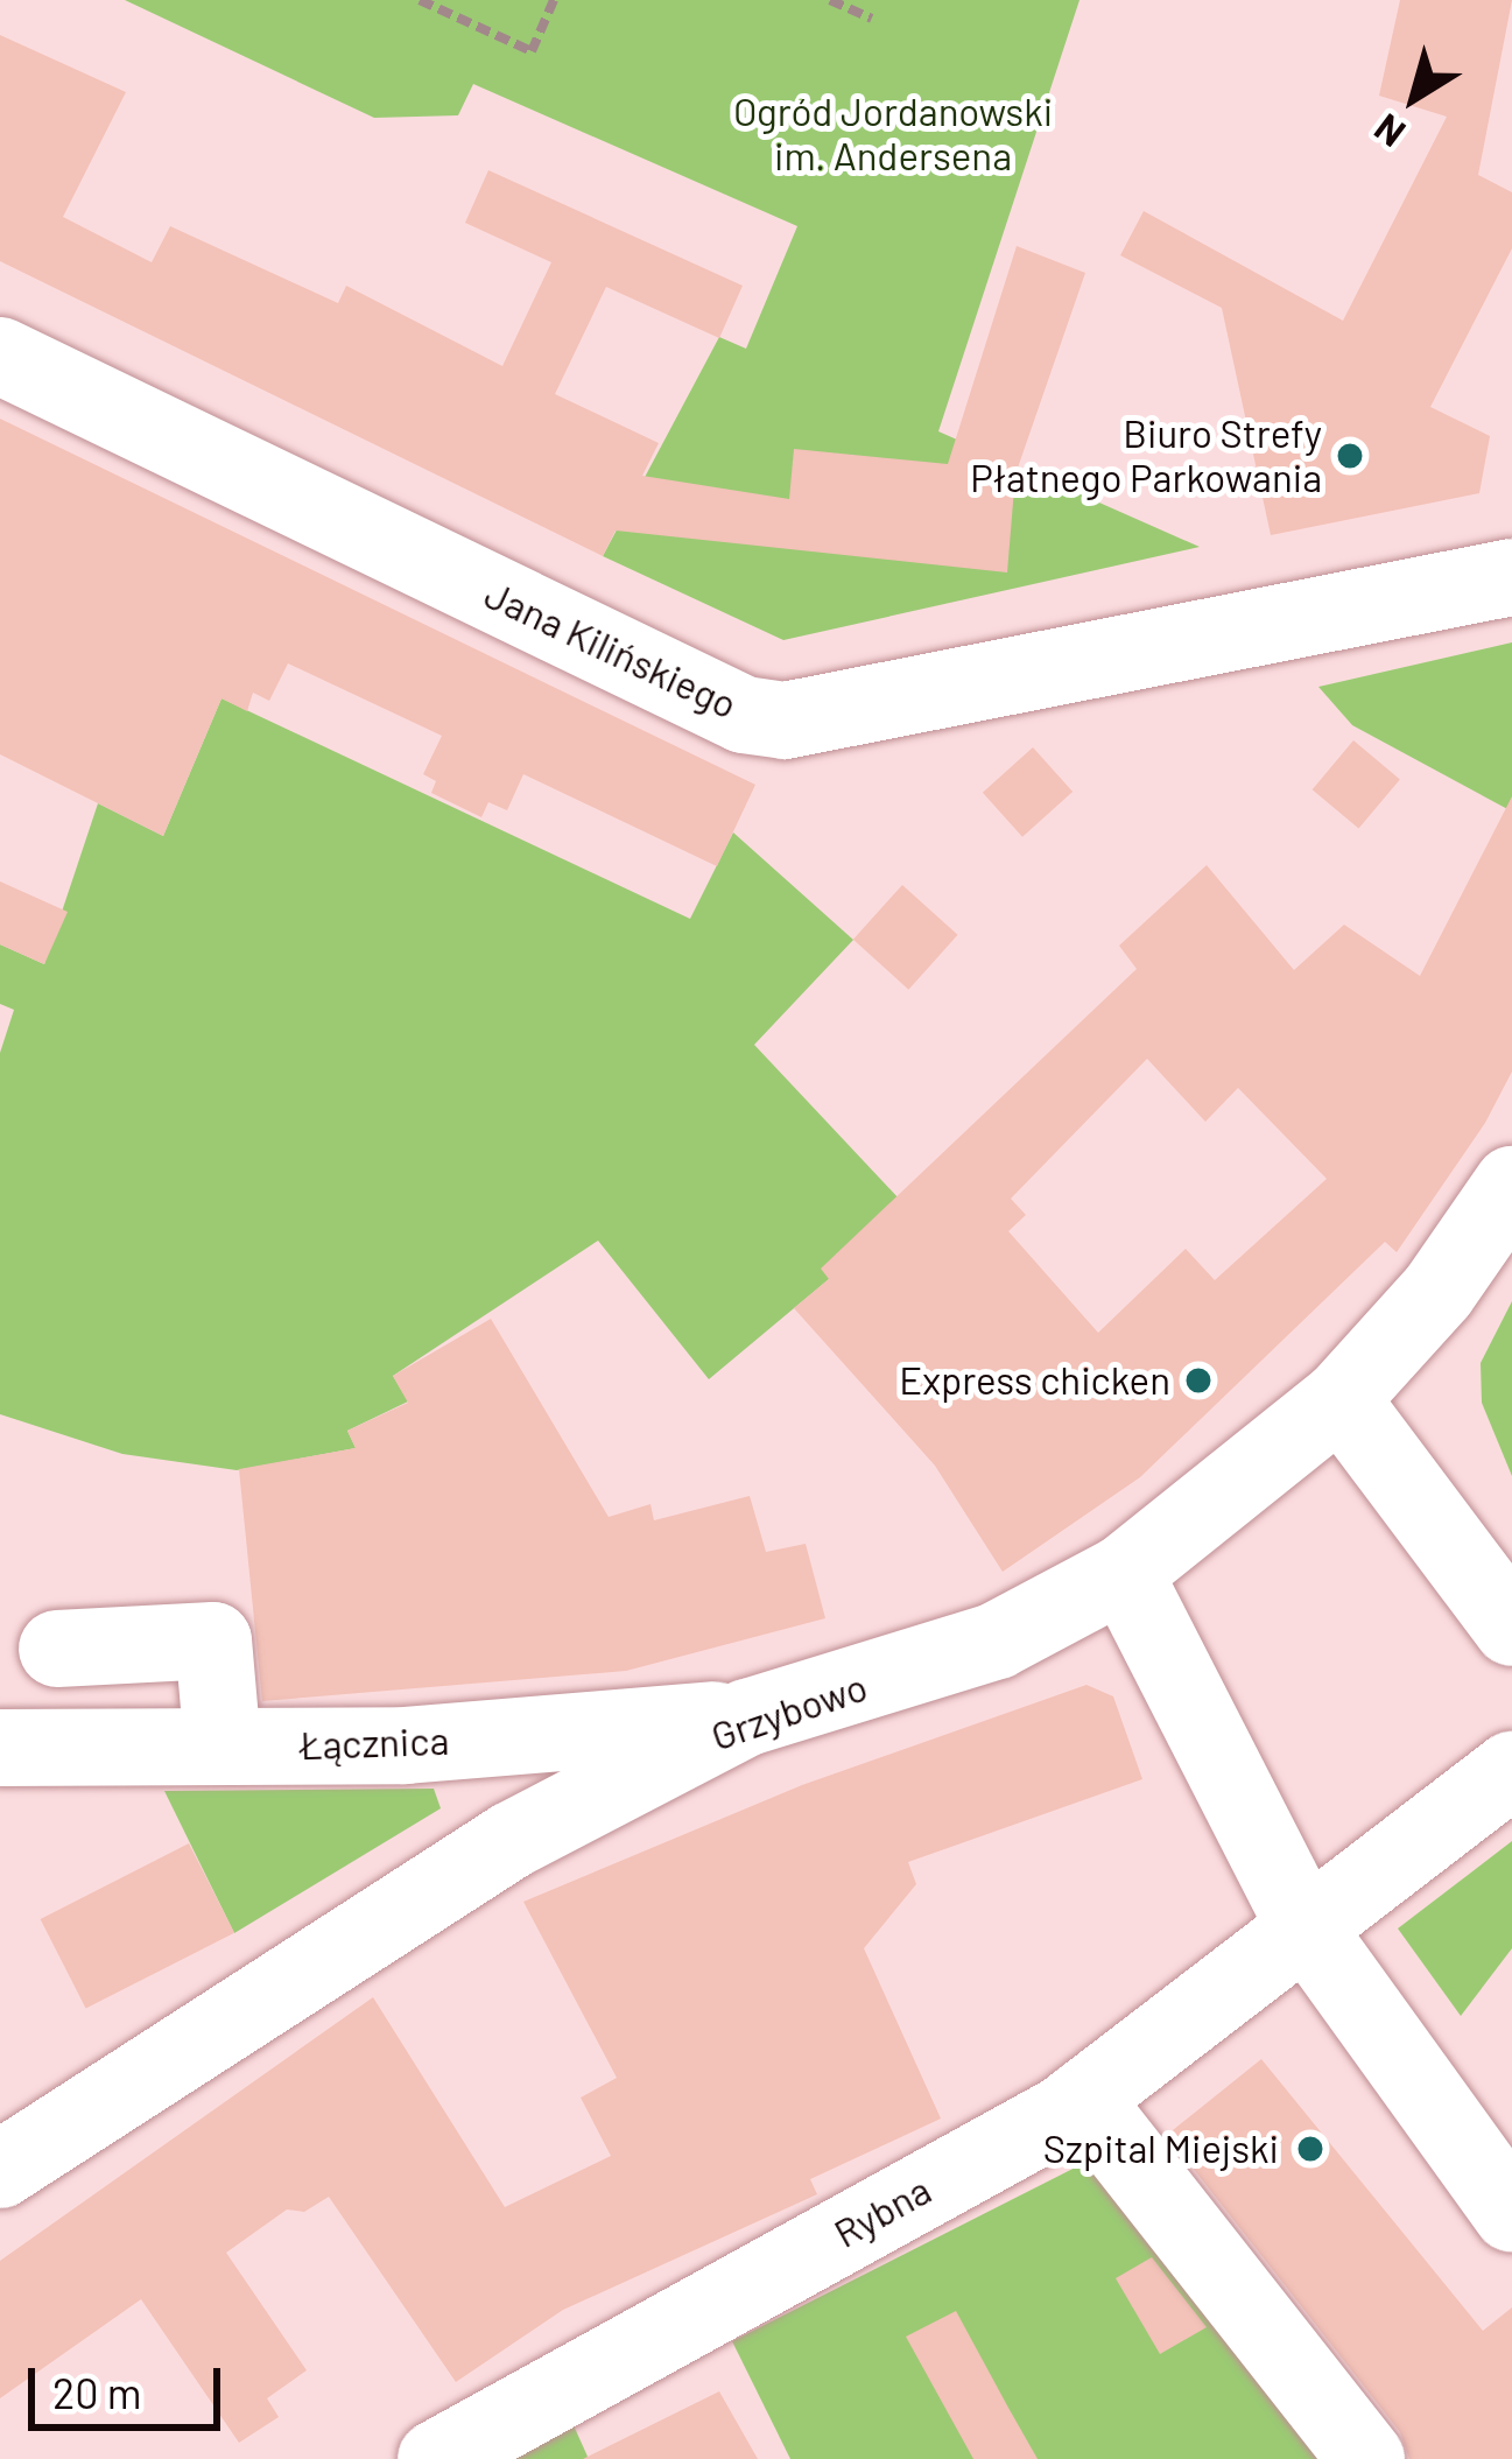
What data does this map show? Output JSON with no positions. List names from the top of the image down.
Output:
{
  "streets": {
    "street": [
      "Jana Kilińskiego",
      "Grzybowo",
      "Łącznica",
      "Rybna"
    ]
  },
  "crossings": [
    ["Grzybowo", "Łącznica"]
  ],
  "parks": ["Ogród Jordanowski im. Andersena"],
  "places": ["Biuro Strefy Płatnego Parkowania", "Express chicken", "Szpital Miejski"],
  "scale_bar": "20 m",
  "north": "bottom left"
}
